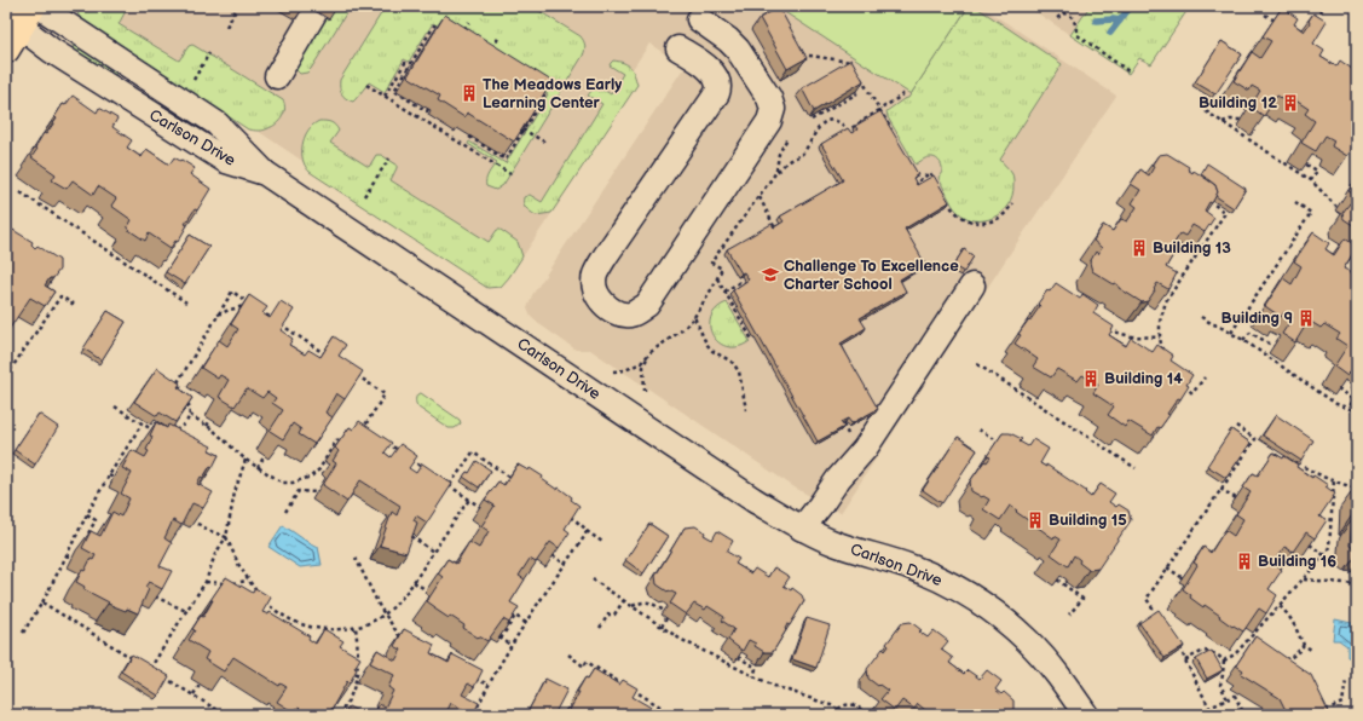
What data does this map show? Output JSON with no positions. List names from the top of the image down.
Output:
{
  "streets": {
    "street": ["Carlson Drive"]
  },
  "places": {
    "building": [
      "The Meadows Early Learning Center",
      "Building 12",
      "Building 13",
      "Building 9",
      "Building 14",
      "Building 15",
      "Building 16"
    ],
    "school or university": ["Challenge To Excellence Charter School"]
  }
}
